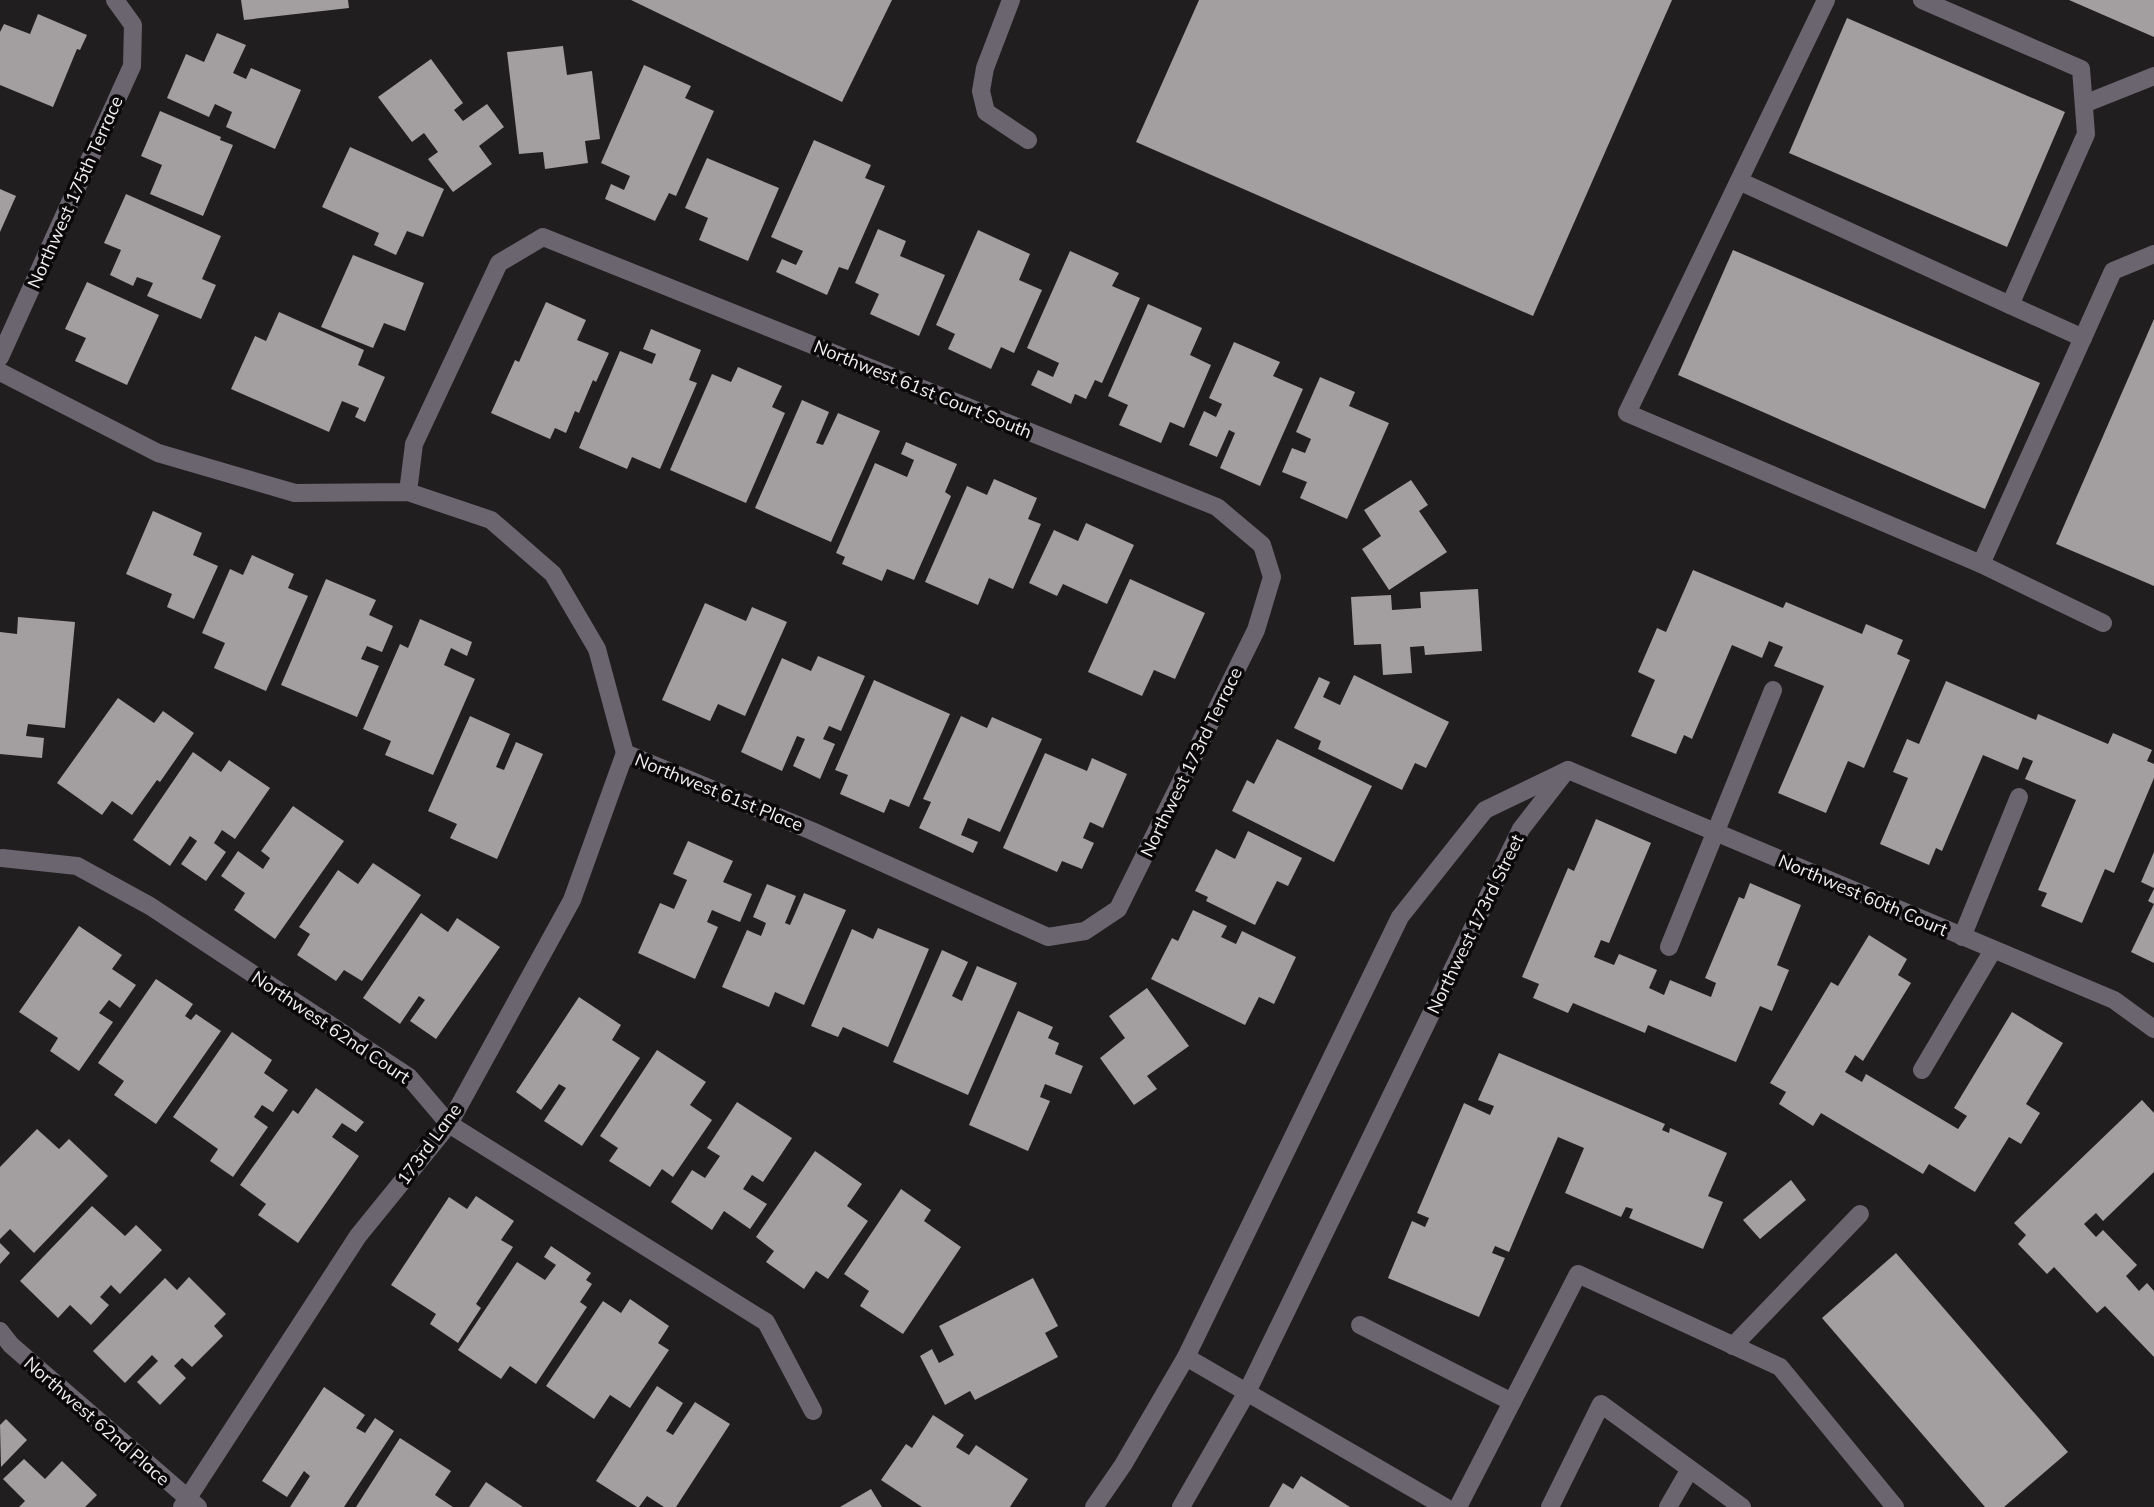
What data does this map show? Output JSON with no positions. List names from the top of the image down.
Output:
{
  "streets": {
    "street": [
      "Northwest 175th Terrace",
      "Northwest 61st Court South",
      "Northwest 173rd Terrace",
      "Northwest 61st Place",
      "Northwest 60th Court",
      "Northwest 173rd Street",
      "Northwest 62nd Court",
      "173rd Lane",
      "Northwest 62nd Place"
    ]
  },
  "crossings": [
    ["Northwest 61st Court South", "Northwest 173rd Terrace"],
    ["Northwest 61st Court South", "Northwest 61st Place"],
    ["Northwest 173rd Terrace", "Northwest 61st Place"],
    ["Northwest 61st Place", "173rd Lane"],
    ["Northwest 60th Court", "Northwest 173rd Street"],
    ["Northwest 62nd Court", "173rd Lane"],
    ["173rd Lane", "Northwest 62nd Place"]
  ]
}
